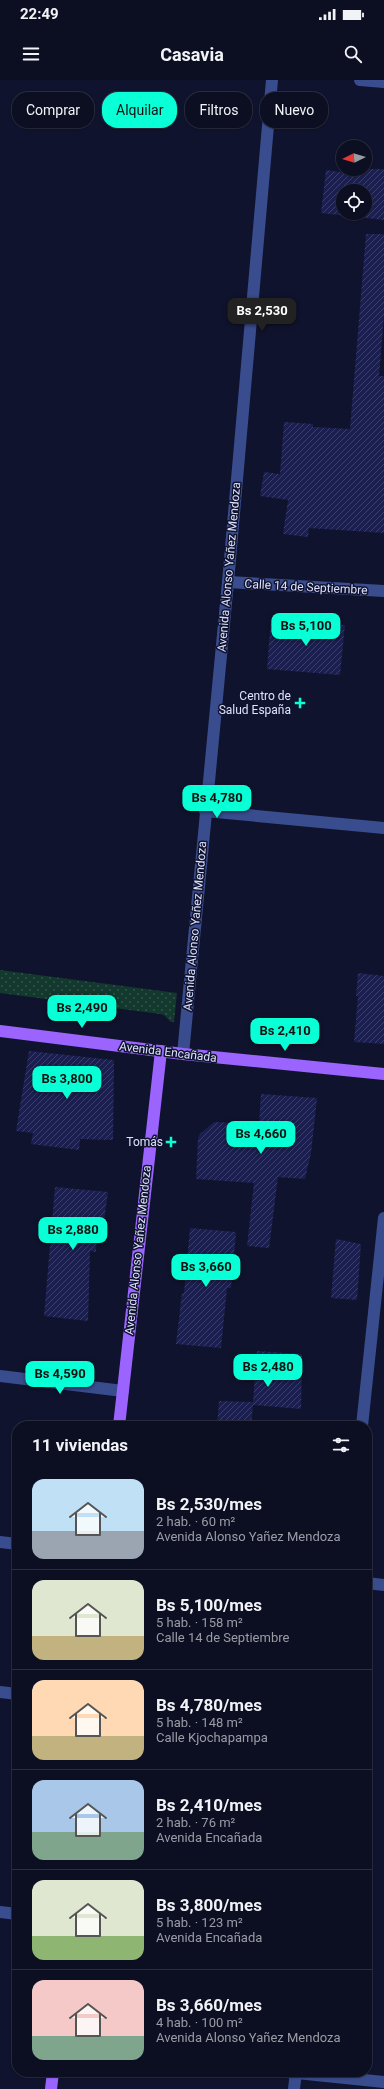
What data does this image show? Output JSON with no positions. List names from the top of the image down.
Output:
{
  "streets": {
    "main road": ["Avenida Alonso Yañez Mendoza", "Avenida Encañada"],
    "street": ["Calle 14 de Septiembre"]
  },
  "crossings": [
    ["Avenida Alonso Yañez Mendoza", "Calle 14 de Septiembre"],
    ["Avenida Alonso Yañez Mendoza", "Avenida Encañada"]
  ],
  "places": {
    "health": ["Centro de Salud España", "Tomás"]
  },
  "north": "left",
  "page": {
    "status": "22:49",
    "header": "Casavia",
    "chip": [
      "Comprar",
      "Alquilar",
      "Filtros",
      "Nuevo"
    ],
    "price": [
      "Bs 2,530",
      "Bs 5,100",
      "Bs 4,780",
      "Bs 2,490",
      "Bs 2,410",
      "Bs 3,800",
      "Bs 4,660",
      "Bs 2,880",
      "Bs 3,660",
      "Bs 2,480",
      "Bs 4,590"
    ],
    "heading": "11 viviendas",
    "list": [
      {
        "name": "Bs 2,530/mes",
        "note": "2 hab. · 60 m² · Avenida Alonso Yañez Mendoza"
      },
      {
        "name": "Bs 5,100/mes",
        "note": "5 hab. · 158 m² · Calle 14 de Septiembre"
      },
      {
        "name": "Bs 4,780/mes",
        "note": "5 hab. · 148 m² · Calle Kjochapampa"
      },
      {
        "name": "Bs 2,410/mes",
        "note": "2 hab. · 76 m² · Avenida Encañada"
      },
      {
        "name": "Bs 3,800/mes",
        "note": "5 hab. · 123 m² · Avenida Encañada"
      },
      {
        "name": "Bs 3,660/mes",
        "note": "4 hab. · 100 m² · Avenida Alonso Yañez Mendoza"
      }
    ]
  }
}
